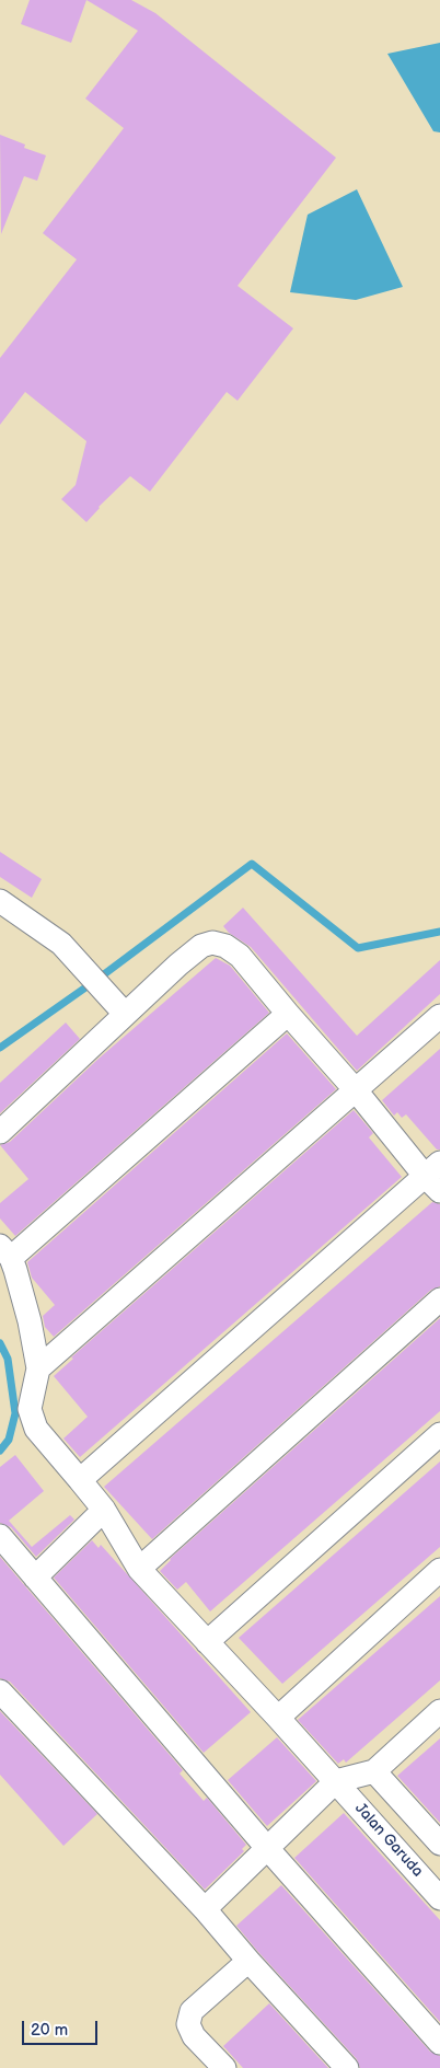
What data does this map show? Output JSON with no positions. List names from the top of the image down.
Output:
{
  "streets": {
    "street": ["Jalan Garuda"]
  },
  "scale_bar": "20 m"
}
